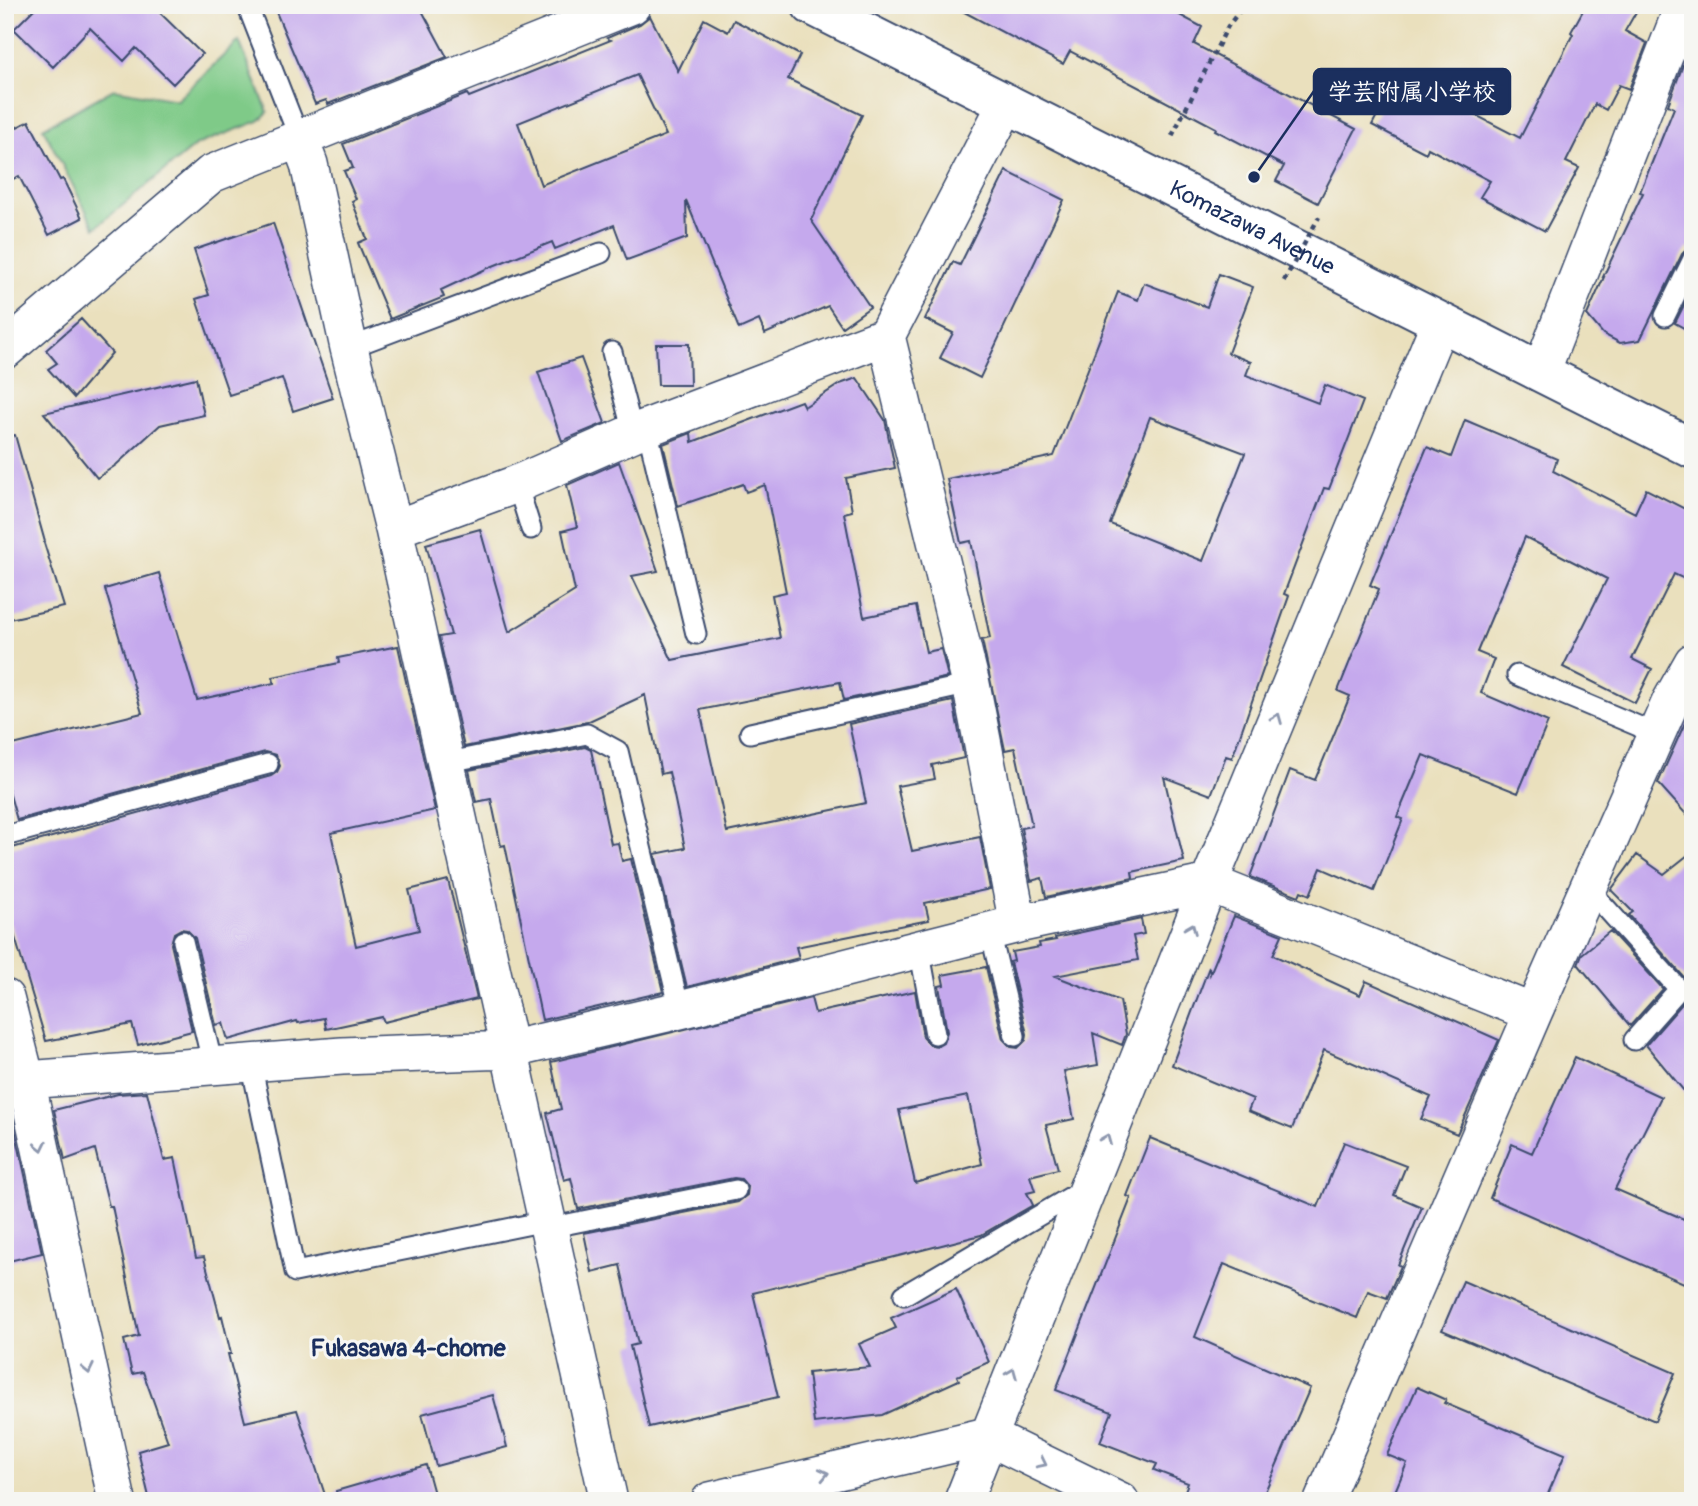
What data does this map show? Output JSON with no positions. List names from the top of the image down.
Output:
{
  "streets": {
    "main road": ["Komazawa Avenue"]
  },
  "districts": ["Fukasawa 4-chome"],
  "places": ["学芸附属小学校"]
}
